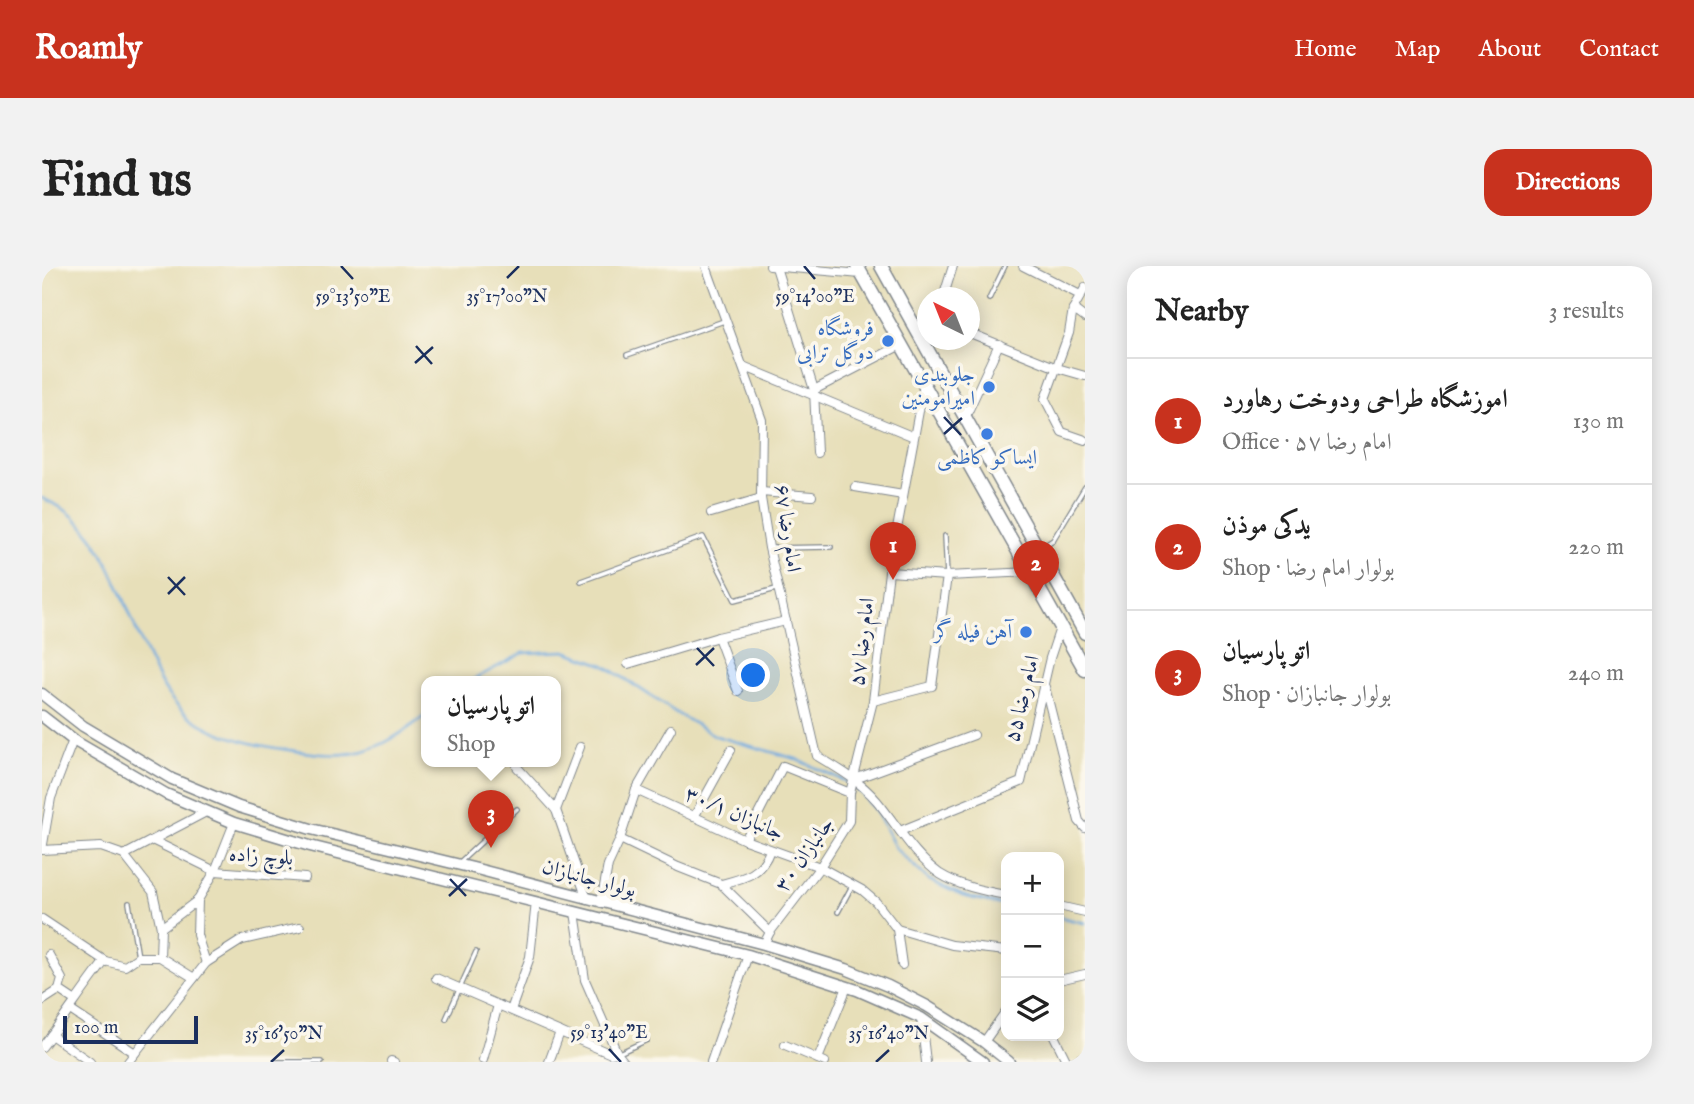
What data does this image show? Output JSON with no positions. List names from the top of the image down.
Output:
{
  "streets": {
    "main road": ["بولوار جانبازان"],
    "street": [
      "امام رضا ۶۷",
      "امام رضا ۵۷",
      "امام رضا ۵۵",
      "جانبازان ۳۰/۱",
      "جانبازان ۳۰",
      "بلوچ زاده"
    ]
  },
  "crossings": [
    ["امام رضا ۶۷", "امام رضا ۵۷"],
    ["امام رضا ۶۷", "امام رضا ۵۵"],
    ["امام رضا ۶۷", "جانبازان ۳۰"],
    ["امام رضا ۵۷", "جانبازان ۳۰"],
    ["جانبازان ۳۰/۱", "جانبازان ۳۰"],
    ["جانبازان ۳۰", "بولوار جانبازان"]
  ],
  "places": [
    "فروشگاه دوگل ترابی",
    "جلوبندی امیرامومنین",
    "ایساکو کاظمی",
    "آهن فیله گر"
  ],
  "scale_bar": "100 m",
  "north": "top left",
  "page": {
    "header": "Roamly",
    "nav": [
      "Home",
      "Map",
      "About",
      "Contact"
    ],
    "buttons": "Directions",
    "title": "Find us",
    "heading": ["Nearby", "3 results"],
    "list": [
      {
        "mark": "1",
        "name": "اموزشگاه طراحی ودوخت رهاورد",
        "note": "Office · امام رضا ۵۷",
        "value": "130 m"
      },
      {
        "mark": "2",
        "name": "یدکی موذن",
        "note": "Shop · بولوار امام رضا",
        "value": "220 m"
      },
      {
        "mark": "3",
        "name": "اتو پارسیان",
        "note": "Shop · بولوار جانبازان",
        "value": "240 m"
      }
    ],
    "pins": ["1", "2", "3"],
    "popup": ["اتو پارسیان", "Shop"],
    "map_buttons": ["+", "−"],
    "scale": "100 m"
  },
  "coordinates": [
    "35°17'00\"N",
    "59°13'50\"E",
    "59°14'00\"E",
    "59°13'40\"E",
    "35°16'50\"N",
    "35°16'40\"N"
  ]
}
